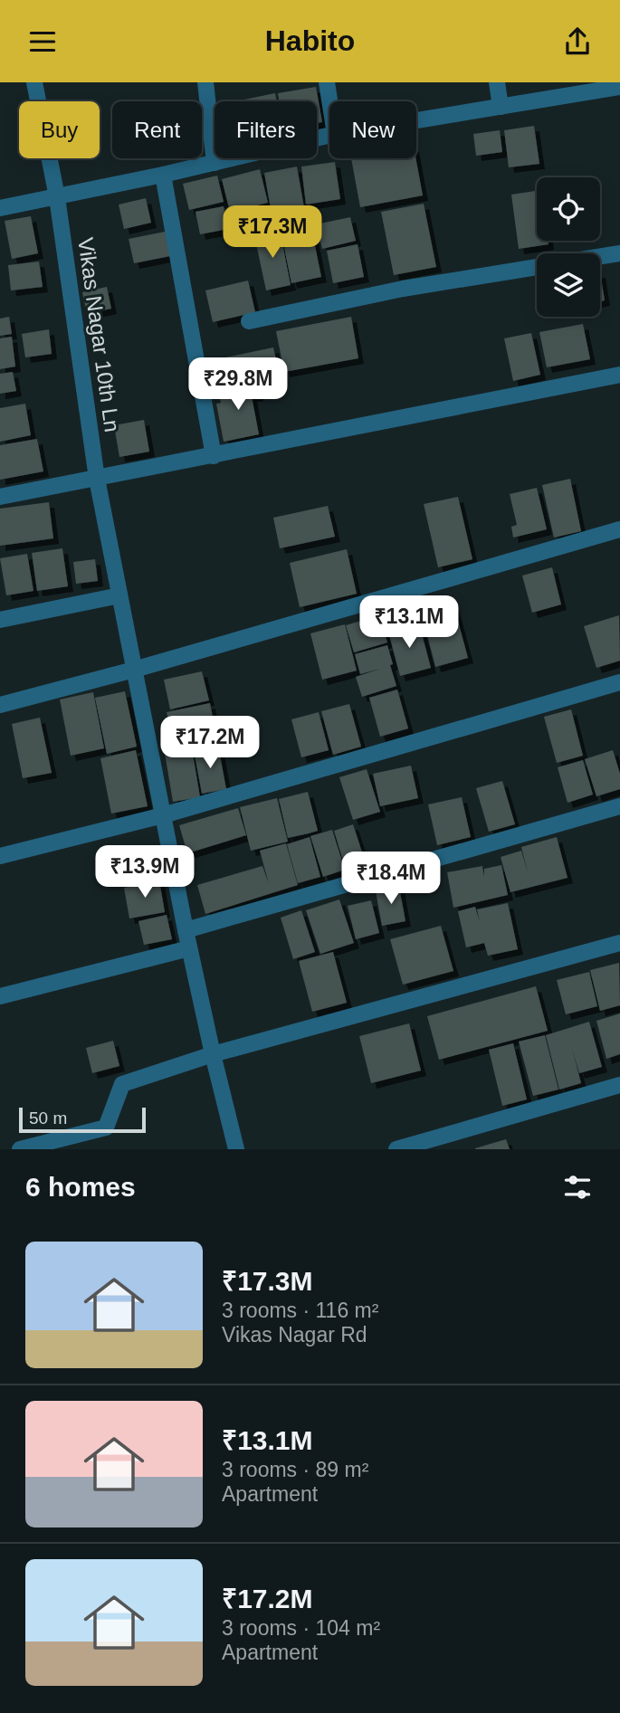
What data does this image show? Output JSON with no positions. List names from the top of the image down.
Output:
{
  "streets": {
    "street": ["Vikas Nagar 10th Ln"]
  },
  "scale_bar": "50 m",
  "page": {
    "header": "Habito",
    "chip": [
      "Buy",
      "Rent",
      "Filters",
      "New"
    ],
    "price": [
      "₹17.3M",
      "₹29.8M",
      "₹13.1M",
      "₹17.2M",
      "₹13.9M",
      "₹18.4M"
    ],
    "scale": "50 m",
    "heading": "6 homes",
    "list": [
      {
        "name": "₹17.3M",
        "note": "3 rooms · 116 m² · Vikas Nagar Rd"
      },
      {
        "name": "₹13.1M",
        "note": "3 rooms · 89 m² · Apartment"
      },
      {
        "name": "₹17.2M",
        "note": "3 rooms · 104 m² · Apartment"
      }
    ]
  }
}
